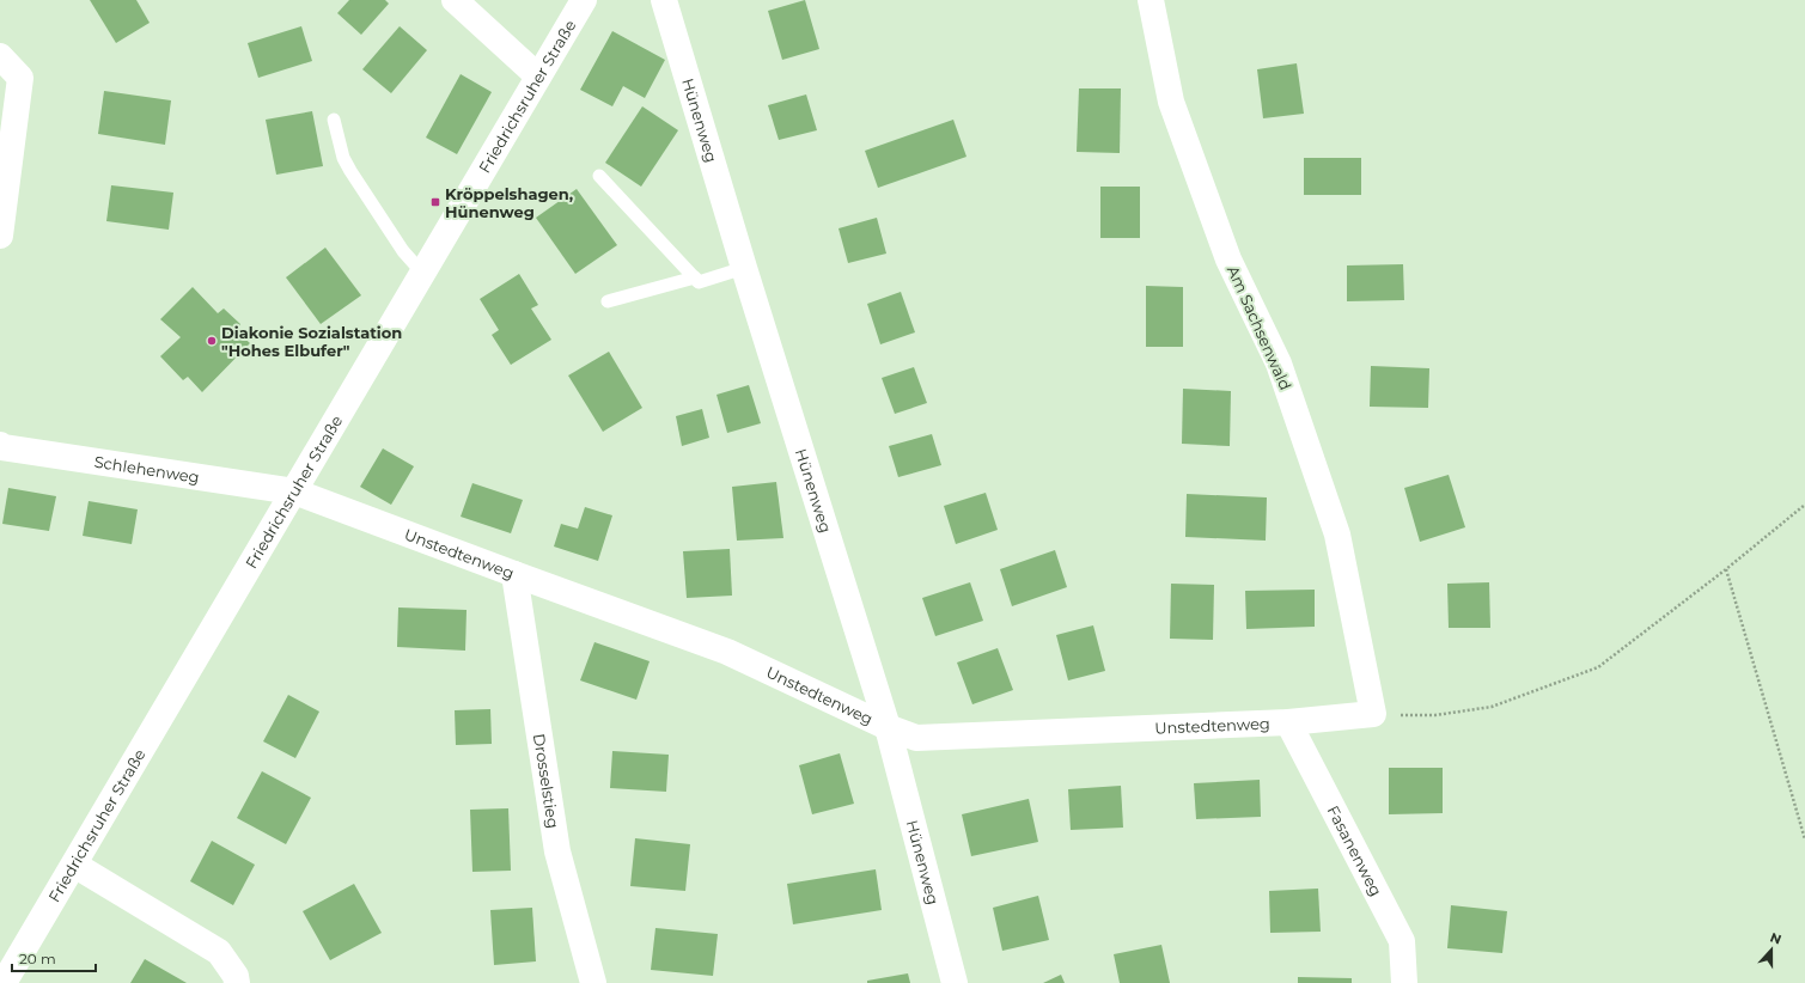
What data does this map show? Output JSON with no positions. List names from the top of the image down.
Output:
{
  "streets": {
    "street": [
      "Friedrichsruher Straße",
      "Hünenweg",
      "Am Sachsenwald",
      "Schlehenweg",
      "Unstedtenweg",
      "Drosselstieg",
      "Fasanenweg"
    ]
  },
  "crossings": [
    ["Friedrichsruher Straße", "Schlehenweg"],
    ["Friedrichsruher Straße", "Unstedtenweg"],
    ["Hünenweg", "Unstedtenweg"],
    ["Am Sachsenwald", "Unstedtenweg"],
    ["Schlehenweg", "Unstedtenweg"],
    ["Unstedtenweg", "Drosselstieg"],
    ["Unstedtenweg", "Fasanenweg"]
  ],
  "places": {
    "transit": ["Kröppelshagen, Hünenweg"],
    "other": ["Diakonie Sozialstation \"Hohes Elbufer\""]
  },
  "scale_bar": "20 m",
  "north": "top"
}
